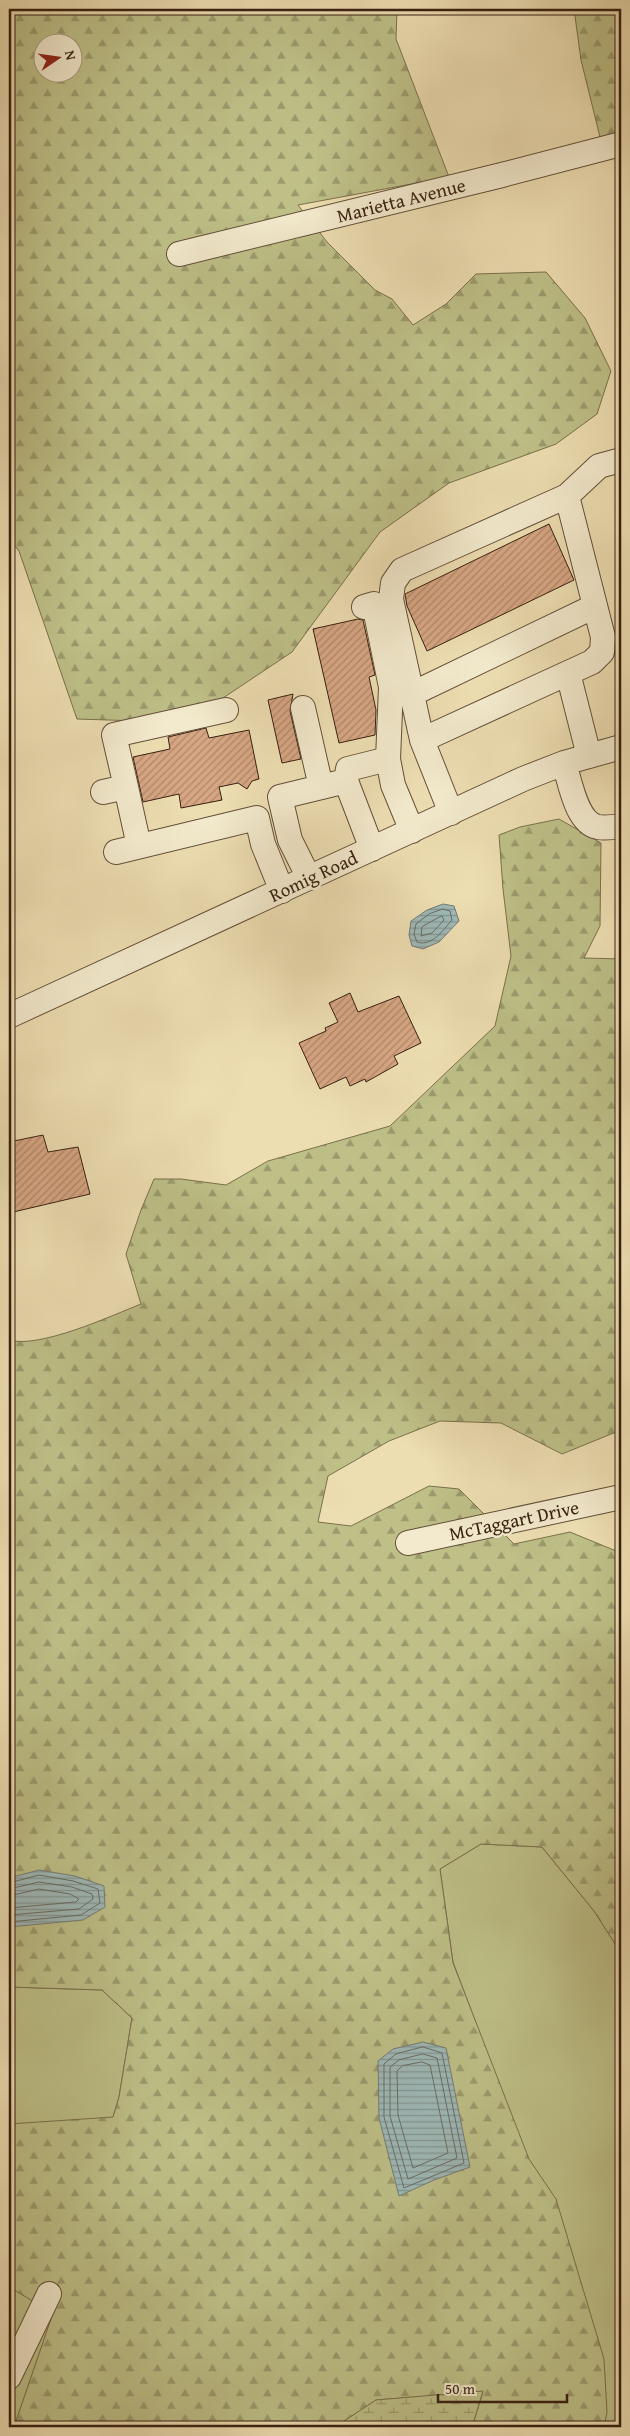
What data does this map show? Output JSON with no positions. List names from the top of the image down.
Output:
{
  "streets": {
    "street": ["Marietta Avenue", "Romig Road", "McTaggart Drive"]
  },
  "scale_bar": "50 m",
  "north": "right"
}
